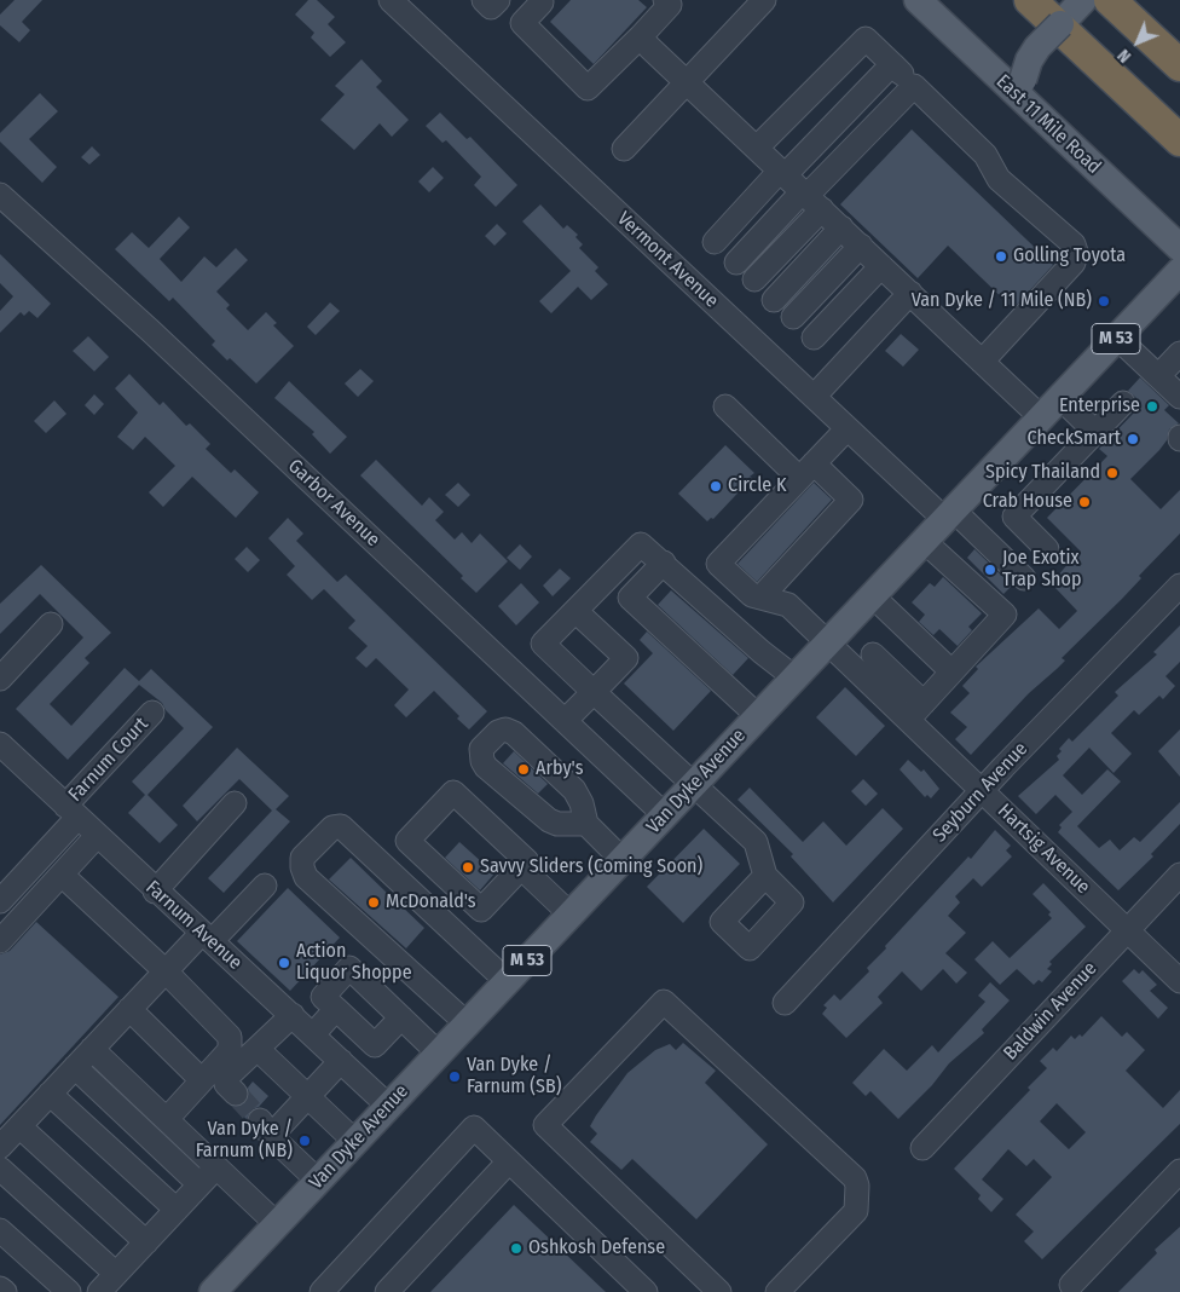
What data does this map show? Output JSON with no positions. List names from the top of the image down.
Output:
{
  "streets": {
    "main road": ["East 11 Mile Road", "M 53", "Van Dyke Avenue"],
    "street": [
      "Vermont Avenue",
      "Garbor Avenue",
      "Farnum Court",
      "Seyburn Avenue",
      "Hartsig Avenue",
      "Farnum Avenue",
      "Baldwin Avenue"
    ]
  },
  "crossings": [
    ["Vermont Avenue", "Van Dyke Avenue"],
    ["Garbor Avenue", "Van Dyke Avenue"],
    ["Farnum Court", "Farnum Avenue"],
    ["Van Dyke Avenue", "Hartsig Avenue"],
    ["Van Dyke Avenue", "Farnum Avenue"],
    ["Seyburn Avenue", "Hartsig Avenue"],
    ["Hartsig Avenue", "Baldwin Avenue"]
  ],
  "places": [
    "Golling Toyota",
    "Van Dyke / 11 Mile (NB)",
    "Enterprise",
    "CheckSmart",
    "Spicy Thailand",
    "Circle K",
    "Crab House",
    "Joe Exotix Trap Shop",
    "Arby's",
    "Savvy Sliders (Coming Soon)",
    "McDonald's",
    "Action Liquor Shoppe",
    "Van Dyke / Farnum (SB)",
    "Van Dyke / Farnum (NB)",
    "Oshkosh Defense"
  ],
  "north": "bottom left"
}
